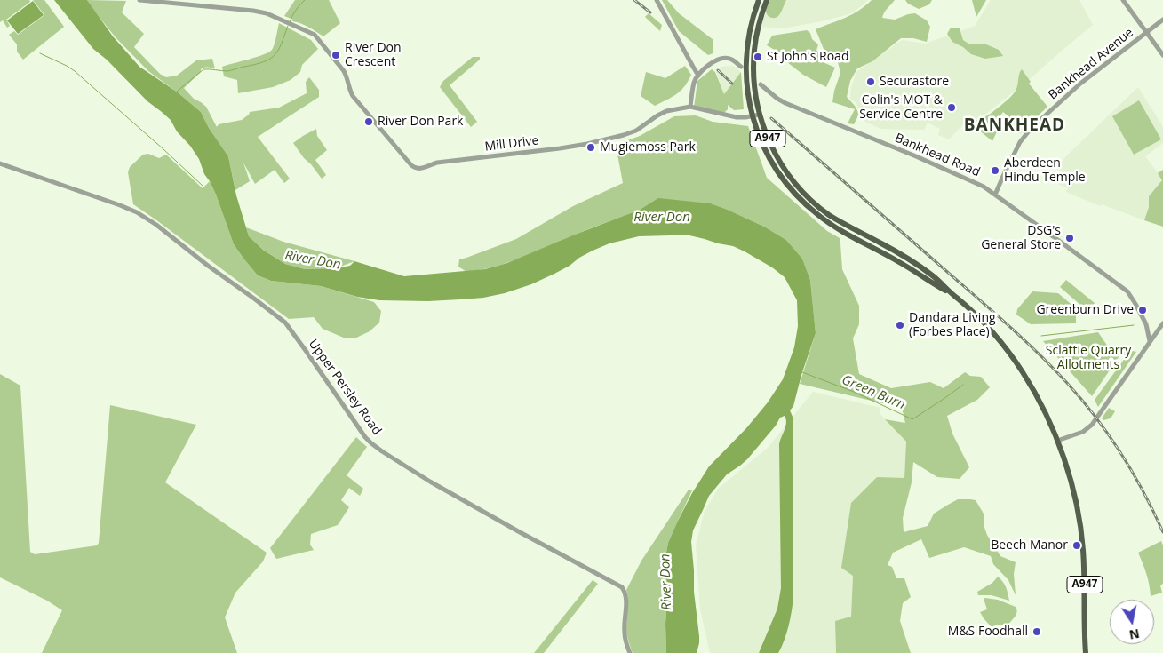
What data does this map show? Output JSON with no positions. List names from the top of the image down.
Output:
{
  "streets": {
    "main road": ["A947"],
    "street": [
      "Bankhead Avenue",
      "Mill Drive",
      "Bankhead Road",
      "Upper Persley Road"
    ]
  },
  "crossings": [
    ["Bankhead Avenue", "Bankhead Road"],
    ["A947", "Mill Drive"]
  ],
  "districts": ["BANKHEAD"],
  "water": ["River Don", "Green Burn"],
  "parks": ["Sclattie Quarry Allotments"],
  "places": [
    "River Don Crescent",
    "St John's Road",
    "Securastore",
    "Colin's MOT & Service Centre",
    "River Don Park",
    "Mugiemoss Park",
    "Aberdeen Hindu Temple",
    "DSG's General Store",
    "Greenburn Drive",
    "Dandara Living (Forbes Place)",
    "Beech Manor",
    "M&S Foodhall"
  ],
  "north": "bottom"
}
